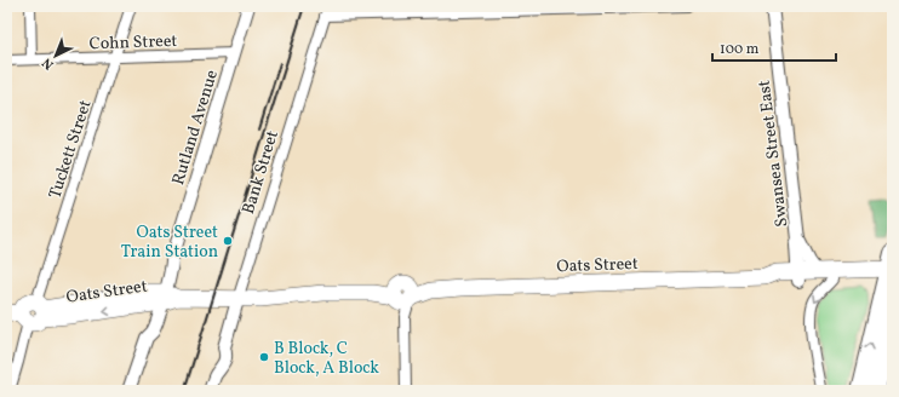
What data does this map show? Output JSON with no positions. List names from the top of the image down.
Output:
{
  "streets": {
    "main road": ["Oats Street"],
    "street": [
      "Cohn Street",
      "Rutland Avenue",
      "Tuckett Street",
      "Swansea Street East",
      "Bank Street"
    ]
  },
  "crossings": [
    ["Cohn Street", "Rutland Avenue"],
    ["Cohn Street", "Tuckett Street"],
    ["Rutland Avenue", "Oats Street"],
    ["Tuckett Street", "Oats Street"],
    ["Swansea Street East", "Oats Street"],
    ["Bank Street", "Oats Street"]
  ],
  "places": ["Oats Street Train Station", "B Block, C Block, A Block"],
  "scale_bar": "100 m",
  "north": "bottom left"
}
